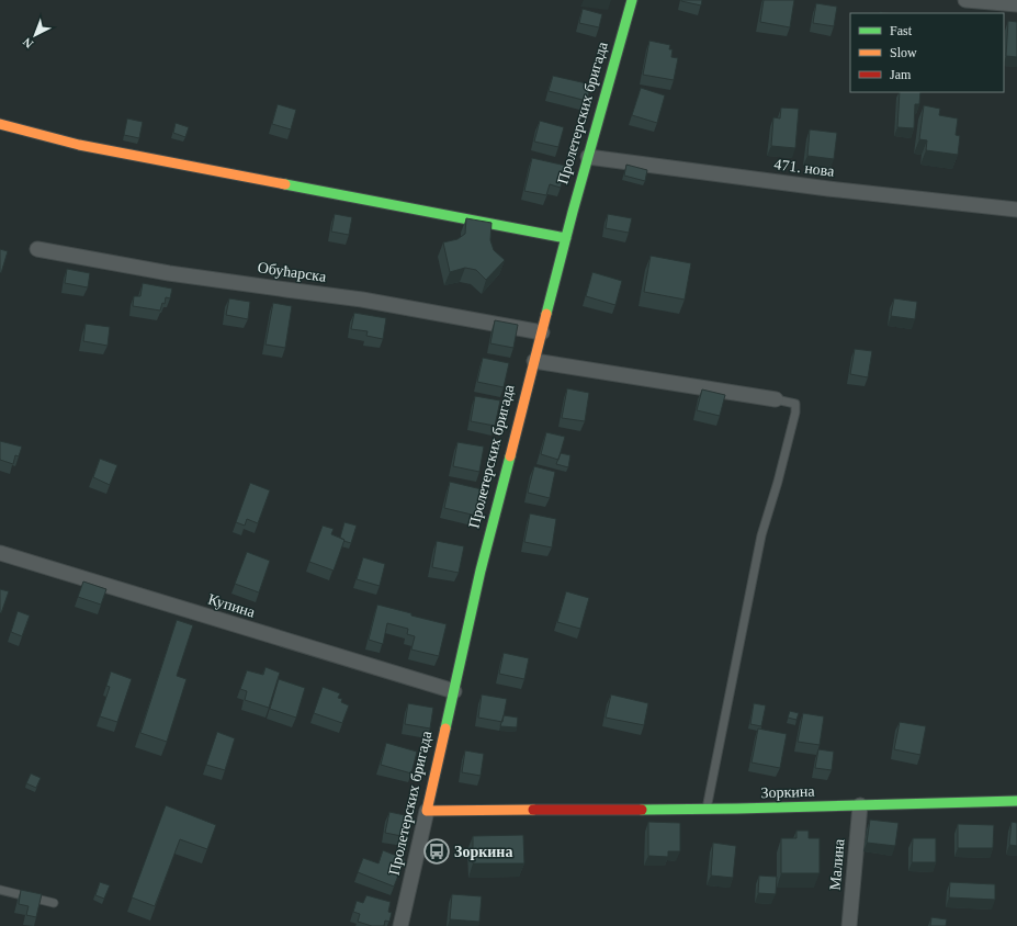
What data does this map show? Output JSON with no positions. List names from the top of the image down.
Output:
{
  "streets": {
    "street": [
      "Пролетерских бригада",
      "471. нова",
      "Обућарска",
      "Купина",
      "Зоркина",
      "Малина"
    ]
  },
  "crossings": [
    ["Пролетерских бригада", "471. нова"],
    ["Пролетерских бригада", "Обућарска"],
    ["Пролетерских бригада", "Купина"],
    ["Пролетерских бригада", "Зоркина"],
    ["Зоркина", "Малина"]
  ],
  "places": {
    "bus stop": ["Зоркина"]
  },
  "legend": ["Fast", "Slow", "Jam"],
  "north": "bottom left"
}
